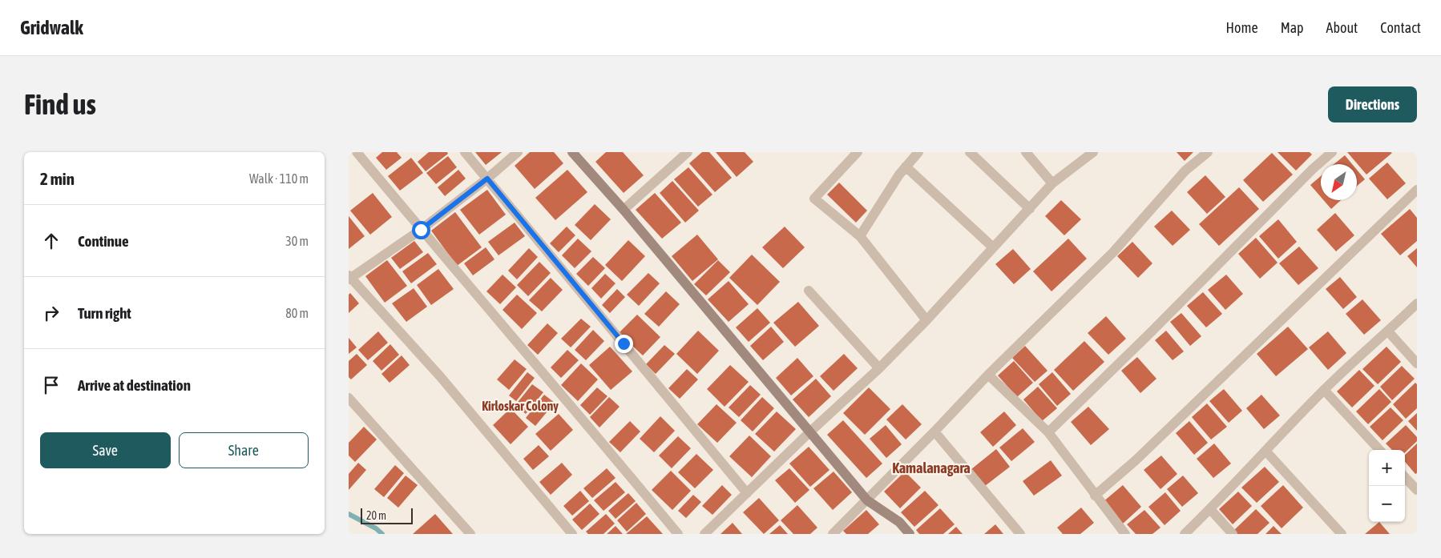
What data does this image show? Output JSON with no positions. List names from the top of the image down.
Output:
{
  "districts": ["Kirloskar Colony", "Kamalanagara"],
  "scale_bar": "20 m",
  "north": "bottom left",
  "page": {
    "header": "Gridwalk",
    "nav": [
      "Home",
      "Map",
      "About",
      "Contact"
    ],
    "buttons": [
      "Directions",
      ["Save", "Share"]
    ],
    "title": "Find us",
    "heading": ["2 min", "Walk · 110 m"],
    "list": [
      ["Continue", "30 m"],
      ["Turn right", "80 m"],
      "Arrive at destination"
    ],
    "map_buttons": ["+", "−"],
    "scale": "20 m"
  }
}
